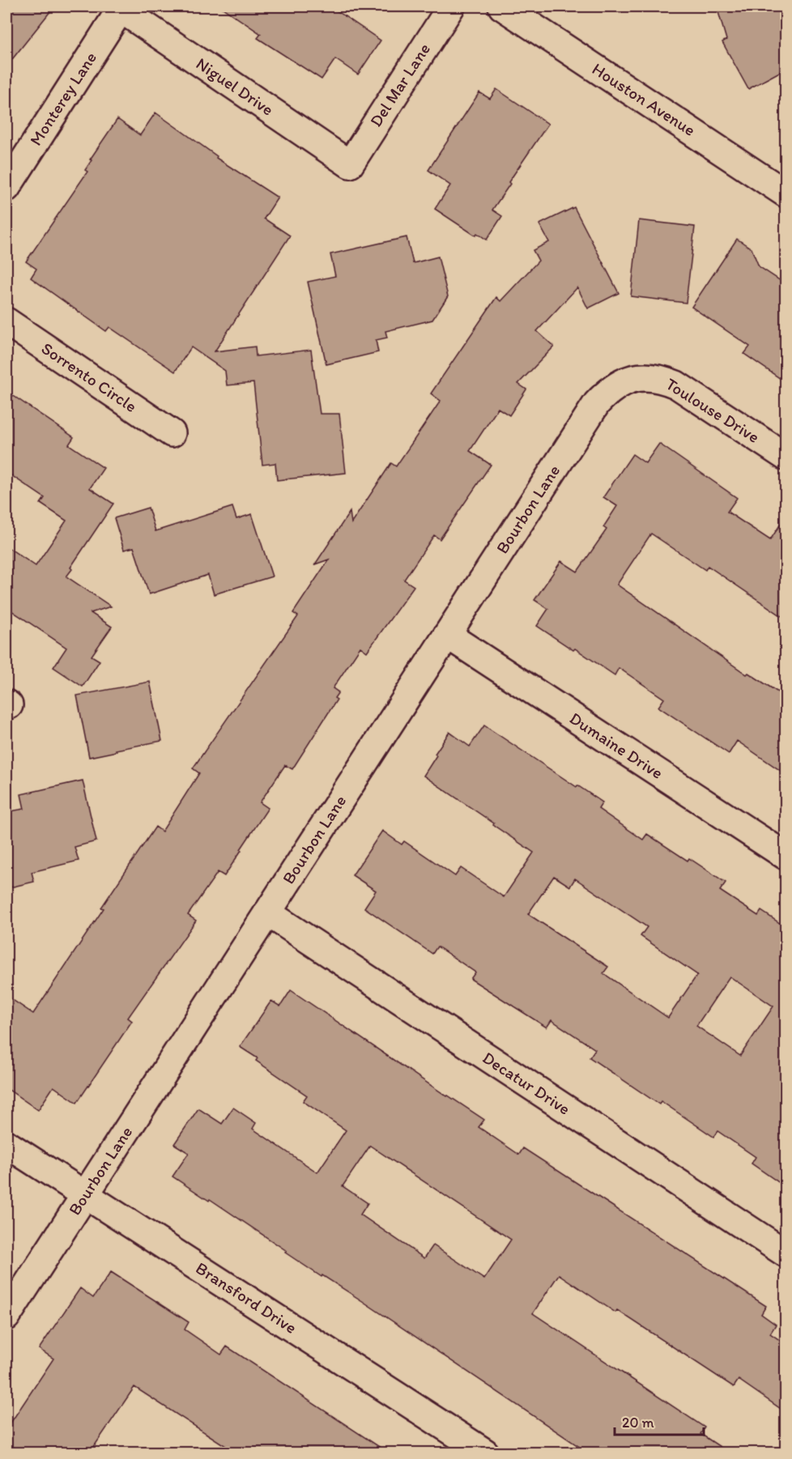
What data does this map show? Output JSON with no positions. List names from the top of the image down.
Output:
{
  "streets": {
    "street": [
      "Del Mar Lane",
      "Niguel Drive",
      "Monterey Lane",
      "Houston Avenue",
      "Sorrento Circle",
      "Toulouse Drive",
      "Bourbon Lane",
      "Dumaine Drive",
      "Decatur Drive",
      "Bransford Drive"
    ]
  },
  "crossings": [
    ["Del Mar Lane", "Niguel Drive"],
    ["Niguel Drive", "Monterey Lane"],
    ["Toulouse Drive", "Bourbon Lane"],
    ["Bourbon Lane", "Dumaine Drive"],
    ["Bourbon Lane", "Decatur Drive"],
    ["Bourbon Lane", "Bransford Drive"]
  ],
  "scale_bar": "20 m"
}
